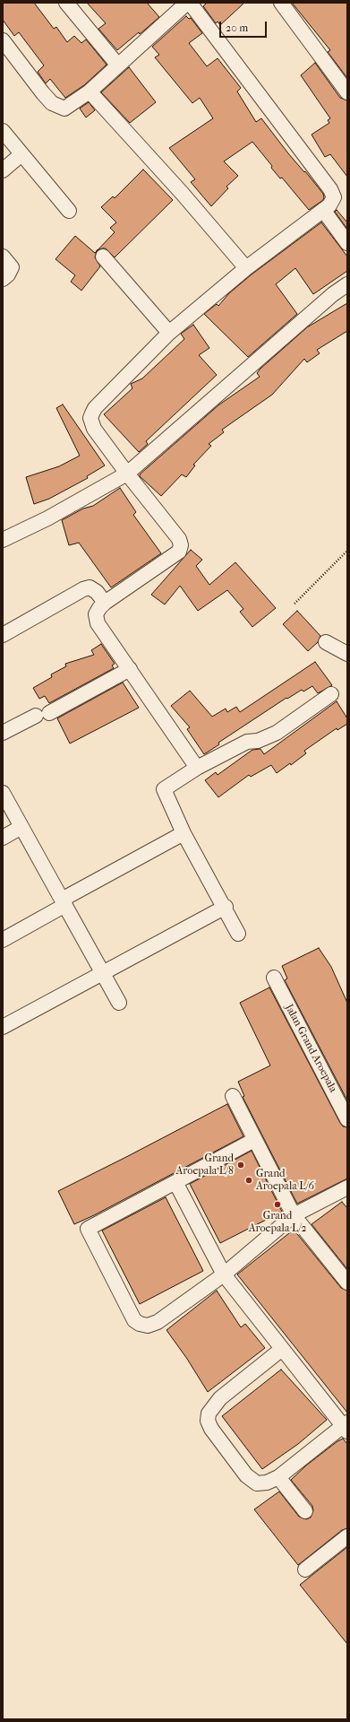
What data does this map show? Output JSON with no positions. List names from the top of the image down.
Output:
{
  "streets": {
    "street": ["Jalan Grand Aroepala"]
  },
  "places": ["Grand Aroepala L/8", "Grand Aroepala L/6", "Grand Aroepala L/2"],
  "scale_bar": "20 m"
}
